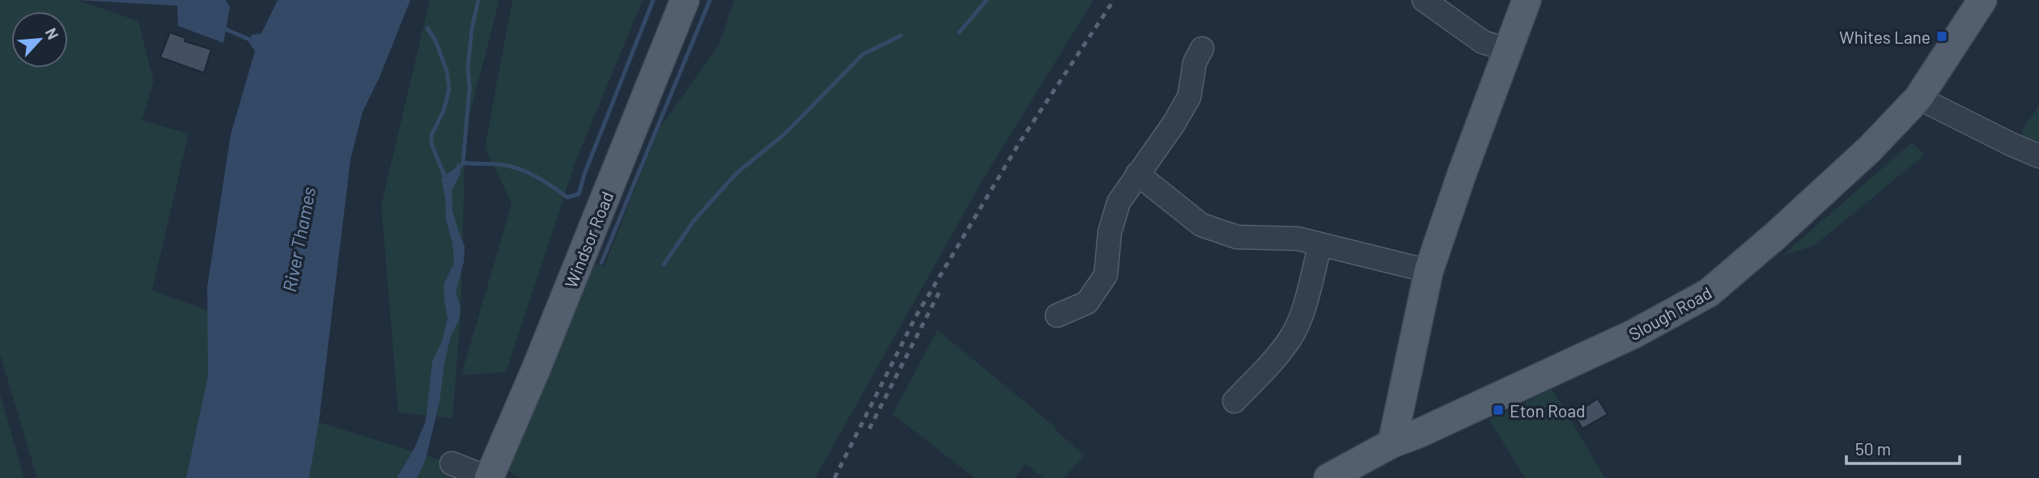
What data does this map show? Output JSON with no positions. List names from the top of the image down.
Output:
{
  "streets": {
    "main road": ["Windsor Road", "Slough Road"]
  },
  "water": ["River Thames"],
  "places": {
    "transit": ["Whites Lane", "Eton Road"]
  },
  "scale_bar": "50 m",
  "north": "top right"
}
